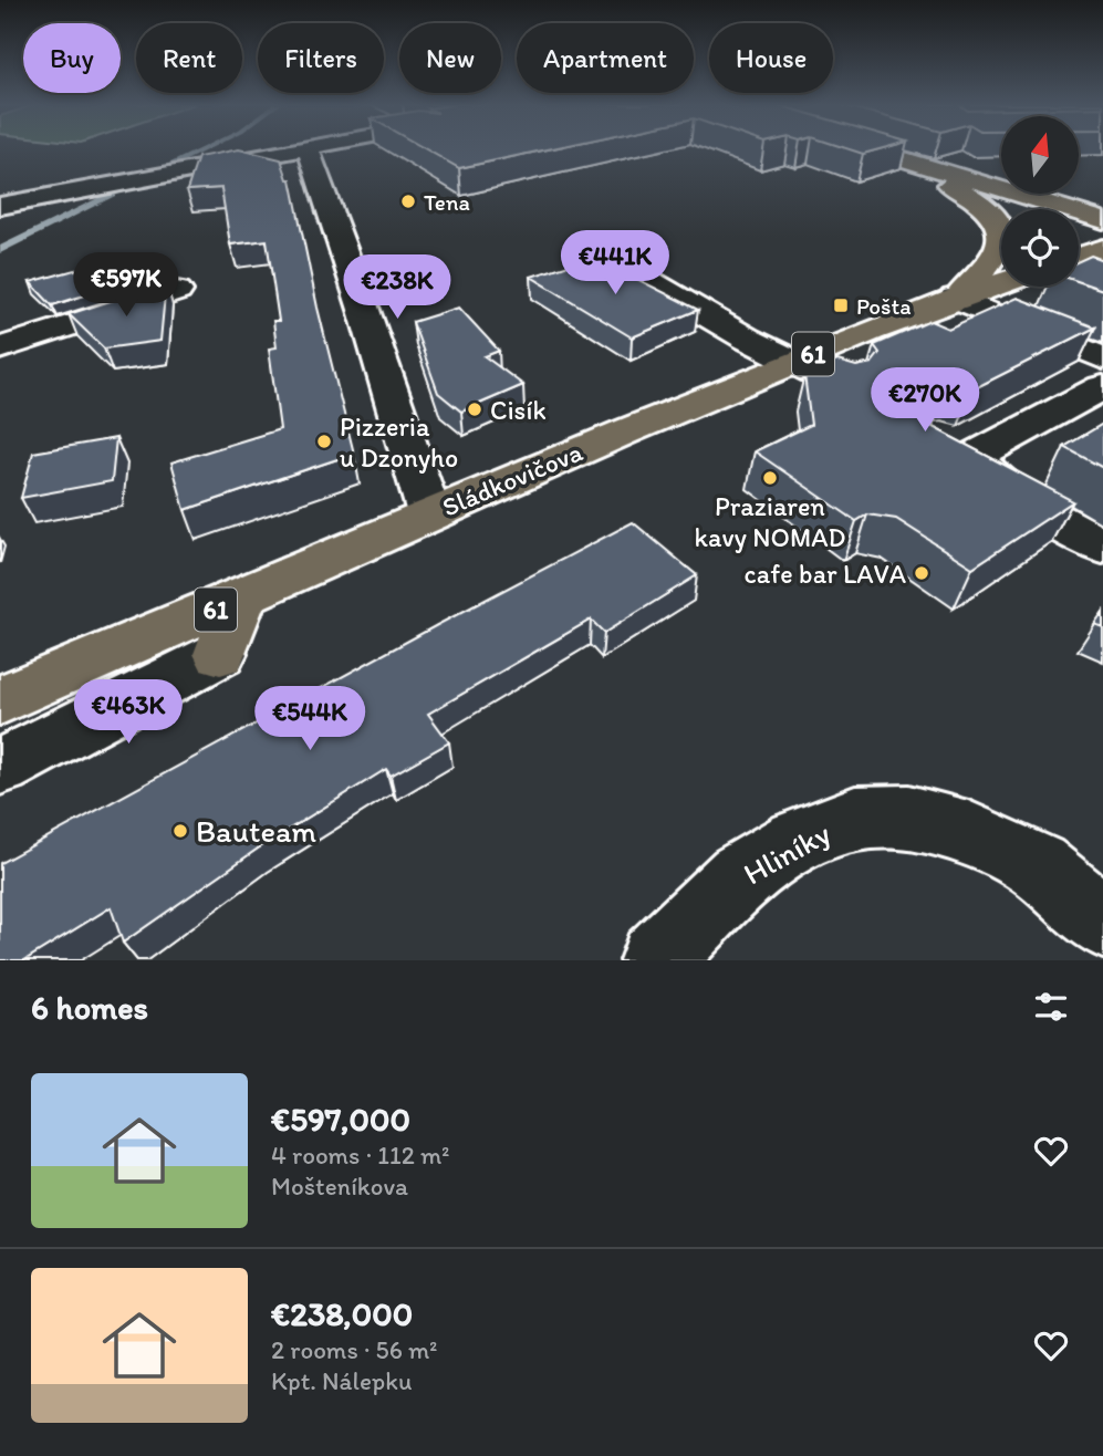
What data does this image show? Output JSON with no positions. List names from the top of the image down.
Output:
{
  "streets": {
    "main road": ["61", "Sládkovičova"],
    "street": ["Hliníky"]
  },
  "places": {
    "other": [
      "Tena",
      "Cisík",
      "Pizzeria u Dzonyho",
      "Praziaren kavy NOMAD",
      "cafe bar LAVA",
      "Bauteam"
    ],
    "transit": ["Pošta"]
  },
  "north": "top",
  "page": {
    "chip": [
      "Buy",
      "Rent",
      "Filters",
      "New",
      "Apartment",
      "House"
    ],
    "price": [
      "€441K",
      "€597K",
      "€238K",
      "€270K",
      "€463K",
      "€544K"
    ],
    "heading": "6 homes",
    "list": [
      {
        "name": "€597,000",
        "note": "4 rooms · 112 m² · Mošteníkova"
      },
      {
        "name": "€238,000",
        "note": "2 rooms · 56 m² · Kpt. Nálepku"
      }
    ]
  }
}
